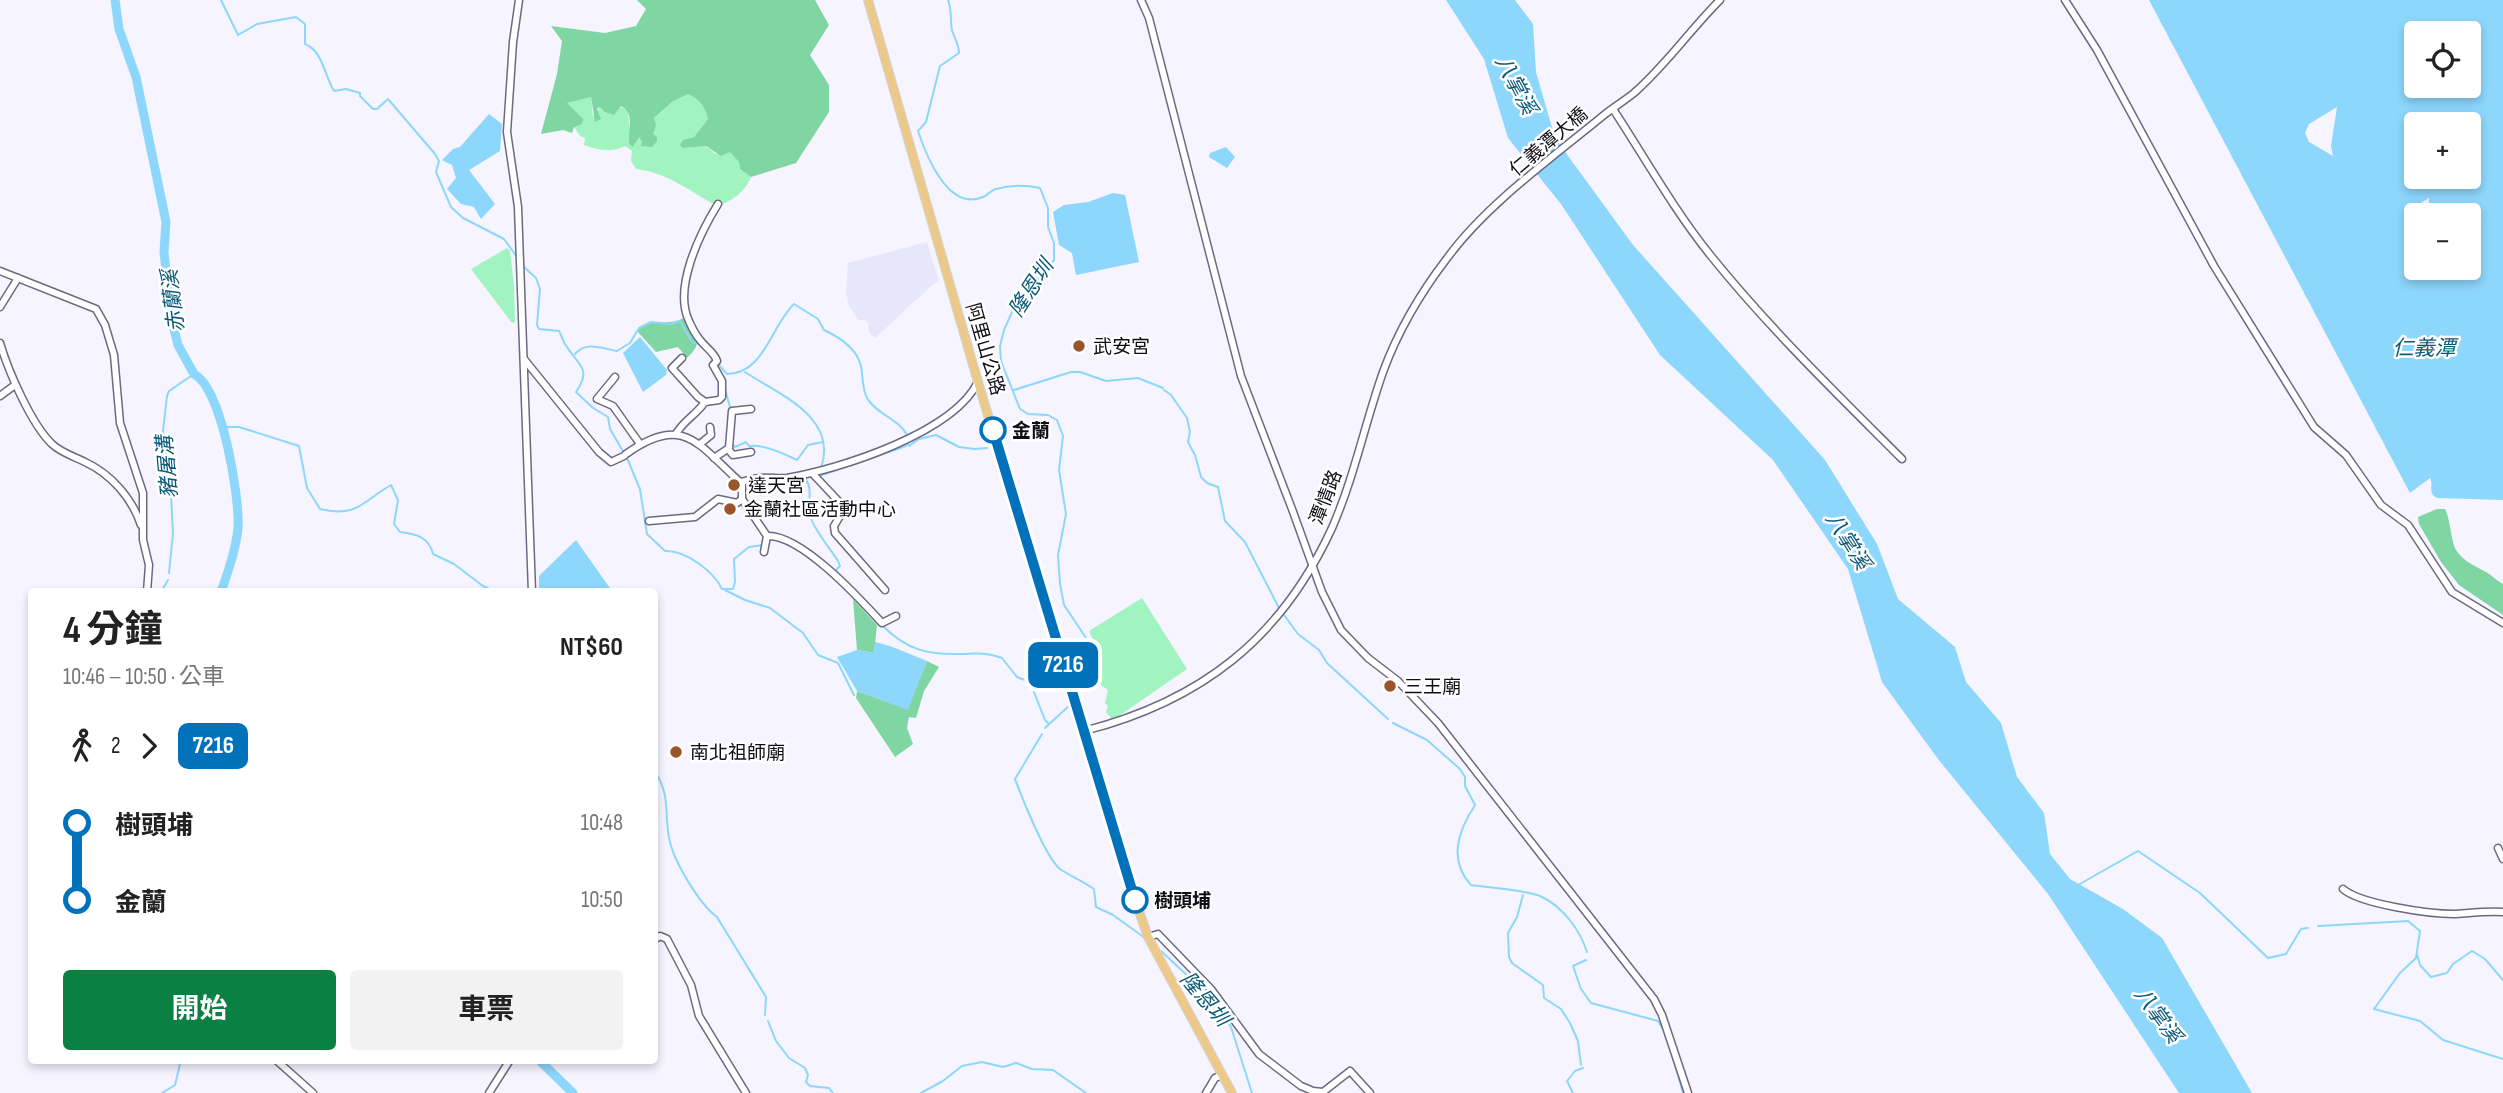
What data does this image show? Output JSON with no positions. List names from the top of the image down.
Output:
{
  "streets": {
    "main road": ["阿里山公路"],
    "street": ["仁義潭大橋", "潭情路"]
  },
  "crossings": [
    ["仁義潭大橋", "潭情路"],
    ["阿里山公路", "潭情路"]
  ],
  "water": [
    "八掌溪",
    "隆恩圳",
    "赤蘭溪",
    "仁義潭",
    "豬屠溝"
  ],
  "places": [
    "武安宮",
    "金蘭",
    "達天宮",
    "金蘭社區活動中心",
    "三王廟",
    "南北祖師廟",
    "樹頭埔"
  ],
  "lines": ["bus line 7216"],
  "page": {
    "on_map": "7216",
    "map_buttons": ["+", "−"],
    "heading": ["4 分鐘", "10:46 – 10:50 · 公車", "NT$60"],
    "legs": ["2", "7216"],
    "list": [
      {
        "name": "樹頭埔",
        "value": "10:48"
      },
      {
        "name": "金蘭",
        "value": "10:50"
      }
    ],
    "buttons": ["開始", "車票"]
  }
}
